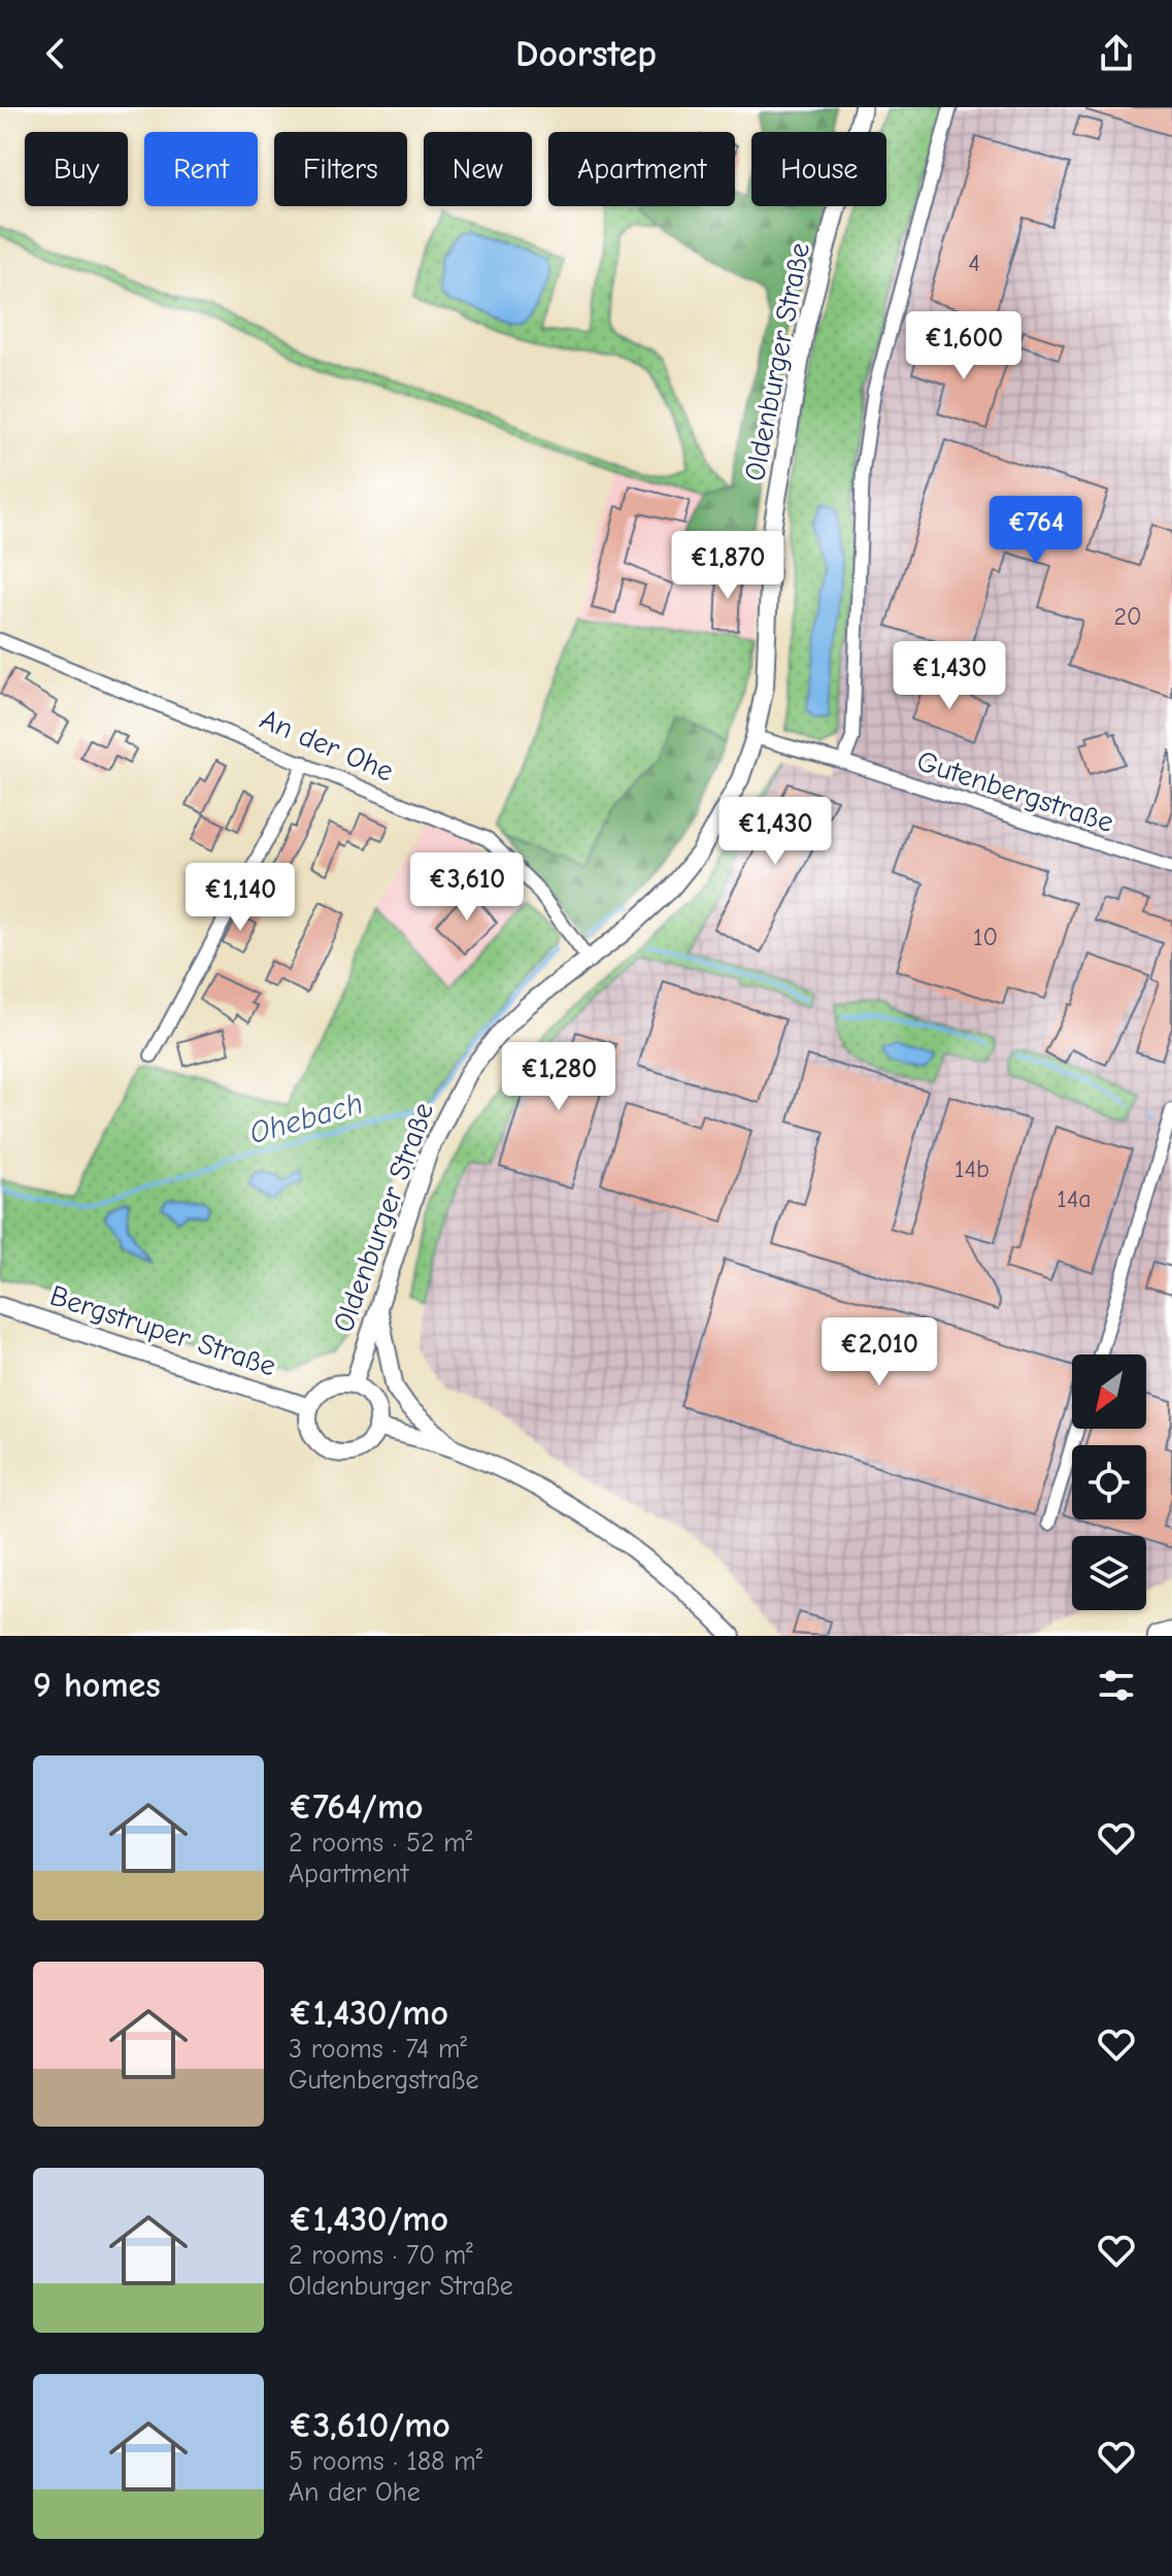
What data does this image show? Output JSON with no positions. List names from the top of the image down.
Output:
{
  "streets": {
    "main road": ["Oldenburger Straße", "Bergstruper Straße"],
    "street": ["An der Ohe", "Gutenbergstraße"]
  },
  "crossings": [
    ["Oldenburger Straße", "An der Ohe"],
    ["Oldenburger Straße", "Gutenbergstraße"],
    ["Oldenburger Straße", "Bergstruper Straße"]
  ],
  "water": ["Ohebach"],
  "house_numbers": [
    "4",
    "20",
    "10",
    "14b",
    "14a"
  ],
  "north": "bottom left",
  "page": {
    "header": "Doorstep",
    "chip": [
      "Buy",
      "Rent",
      "Filters",
      "New",
      "Apartment",
      "House"
    ],
    "price": [
      "€1,600",
      "€764",
      "€1,870",
      "€1,430",
      "€1,430",
      "€3,610",
      "€1,140",
      "€1,280",
      "€2,010"
    ],
    "heading": "9 homes",
    "list": [
      {
        "name": "€764/mo",
        "note": "2 rooms · 52 m² · Apartment"
      },
      {
        "name": "€1,430/mo",
        "note": "3 rooms · 74 m² · Gutenbergstraße"
      },
      {
        "name": "€1,430/mo",
        "note": "2 rooms · 70 m² · Oldenburger Straße"
      },
      {
        "name": "€3,610/mo",
        "note": "5 rooms · 188 m² · An der Ohe"
      }
    ]
  }
}
